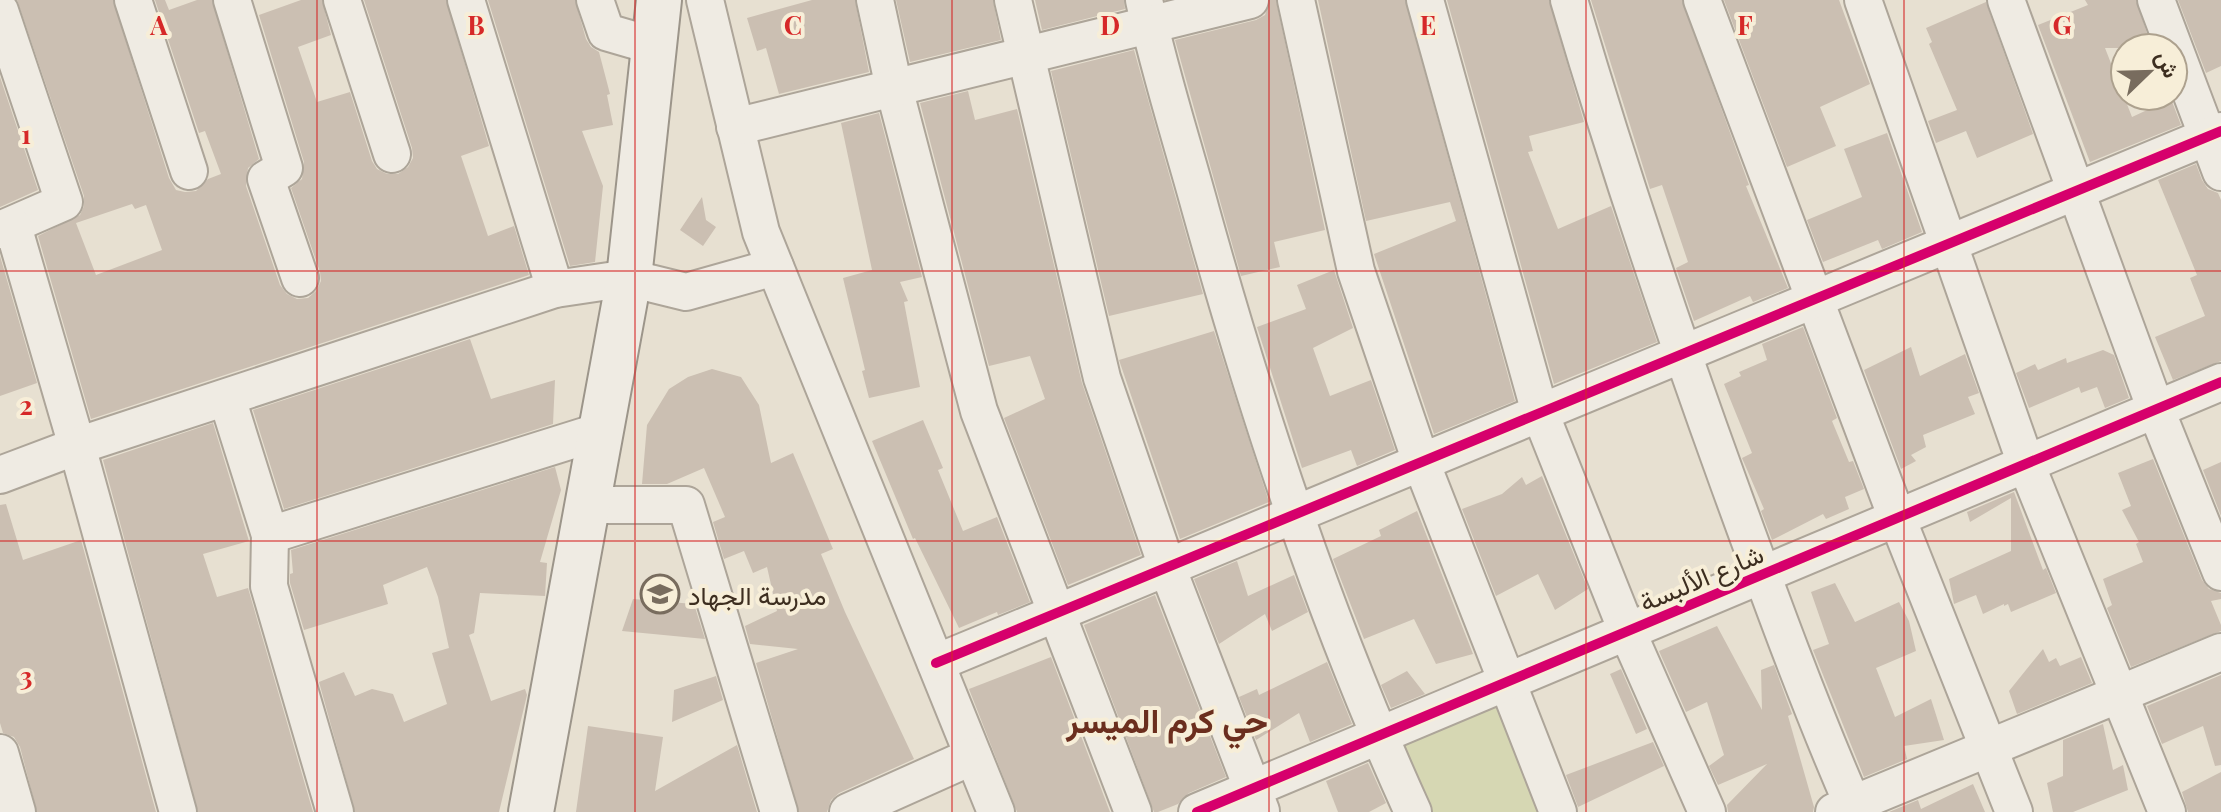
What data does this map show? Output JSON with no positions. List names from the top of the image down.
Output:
{
  "streets": {
    "street": ["شارع الألبسة"]
  },
  "districts": ["حي كرم الميسر"],
  "places": {
    "school or university": ["مدرسة الجهاد"]
  },
  "north": "top right",
  "grid": {
    "columns": [
      "A",
      "B",
      "C",
      "D",
      "E",
      "F",
      "G"
    ],
    "rows": ["1", "2", "3"]
  }
}
